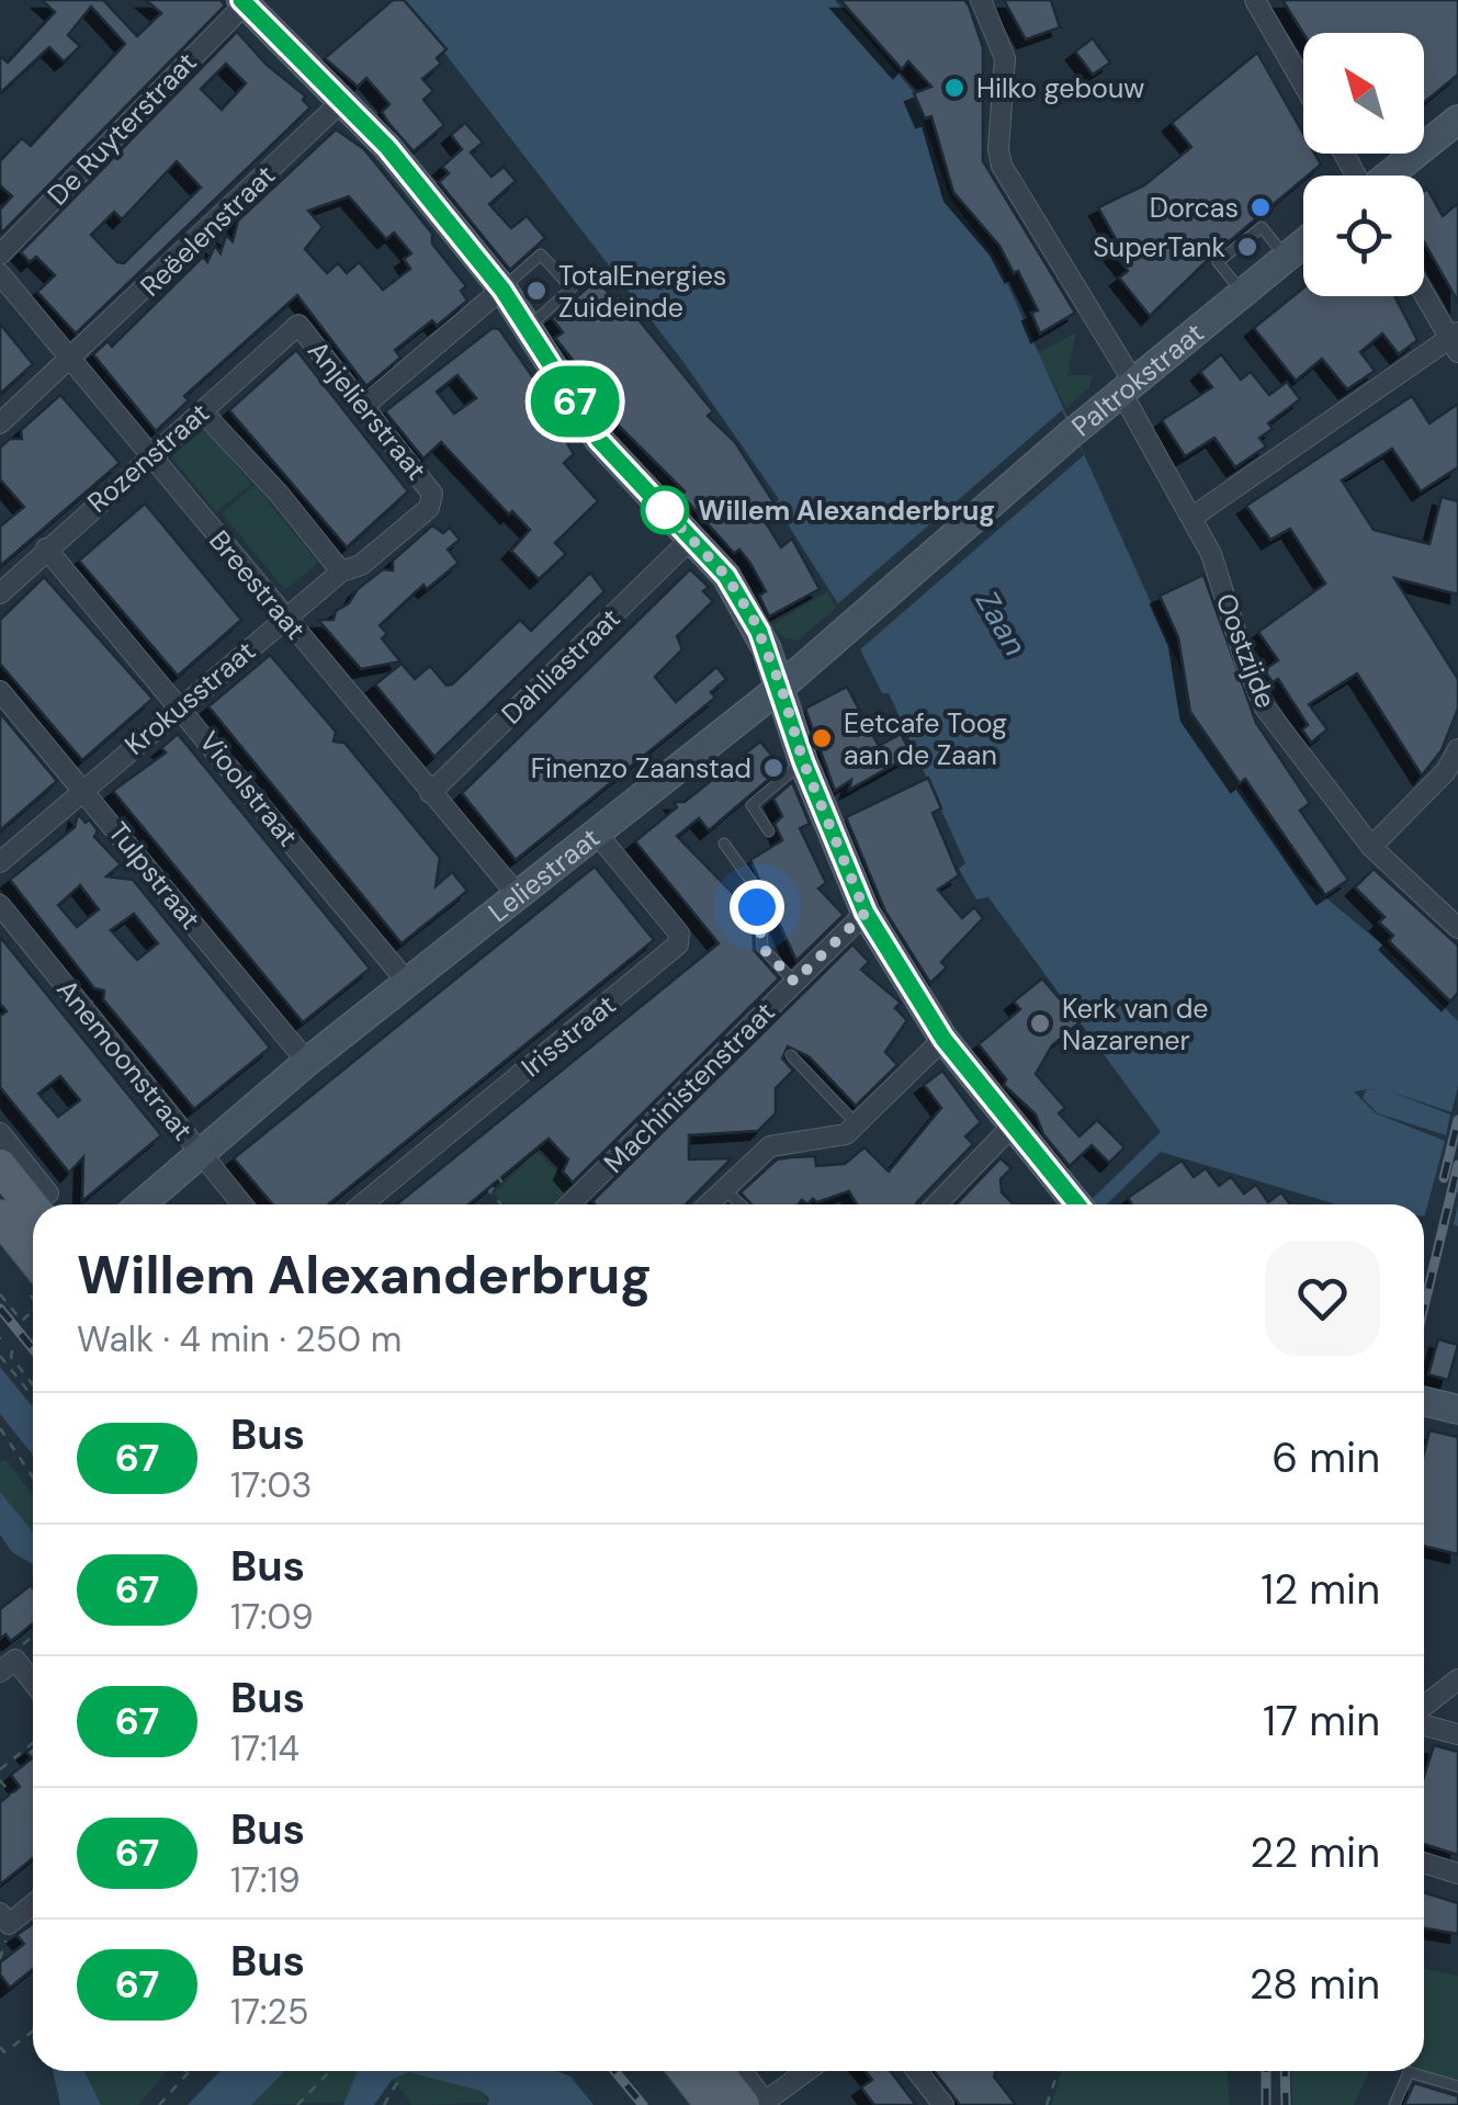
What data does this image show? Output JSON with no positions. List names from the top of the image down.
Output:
{
  "streets": {
    "street": [
      "De Ruyterstraat",
      "Reëelenstraat",
      "Paltrokstraat",
      "Anjelierstraat",
      "Rozenstraat",
      "Breestraat",
      "Oostzijde",
      "Dahliastraat",
      "Krokusstraat",
      "Vioolstraat",
      "Leliestraat",
      "Tulpstraat",
      "Irisstraat",
      "Anemoonstraat",
      "Machinistenstraat"
    ]
  },
  "crossings": [
    ["Reëelenstraat", "Breestraat"],
    ["Paltrokstraat", "Oostzijde"],
    ["Paltrokstraat", "Leliestraat"],
    ["Anjelierstraat", "Rozenstraat"],
    ["Anjelierstraat", "Krokusstraat"],
    ["Rozenstraat", "Breestraat"],
    ["Rozenstraat", "Vioolstraat"],
    ["Breestraat", "Dahliastraat"],
    ["Breestraat", "Krokusstraat"],
    ["Breestraat", "Leliestraat"],
    ["Krokusstraat", "Vioolstraat"],
    ["Krokusstraat", "Tulpstraat"],
    ["Vioolstraat", "Leliestraat"],
    ["Leliestraat", "Tulpstraat"],
    ["Leliestraat", "Irisstraat"],
    ["Leliestraat", "Anemoonstraat"]
  ],
  "water": ["Zaan"],
  "places": [
    "Hilko gebouw",
    "Dorcas",
    "SuperTank",
    "TotalEnergies Zuideinde",
    "Willem Alexanderbrug",
    "Eetcafe Toog aan de Zaan",
    "Finenzo Zaanstad",
    "Kerk van de Nazarener"
  ],
  "lines": ["bus line 67"],
  "north": "top left",
  "page": {
    "on_map": "67",
    "heading": ["Willem Alexanderbrug", "Walk · 4 min · 250 m"],
    "list": [
      {
        "mark": "67",
        "name": "Bus",
        "note": "17:03",
        "value": "6 min"
      },
      {
        "mark": "67",
        "name": "Bus",
        "note": "17:09",
        "value": "12 min"
      },
      {
        "mark": "67",
        "name": "Bus",
        "note": "17:14",
        "value": "17 min"
      },
      {
        "mark": "67",
        "name": "Bus",
        "note": "17:19",
        "value": "22 min"
      },
      {
        "mark": "67",
        "name": "Bus",
        "note": "17:25",
        "value": "28 min"
      }
    ]
  }
}
